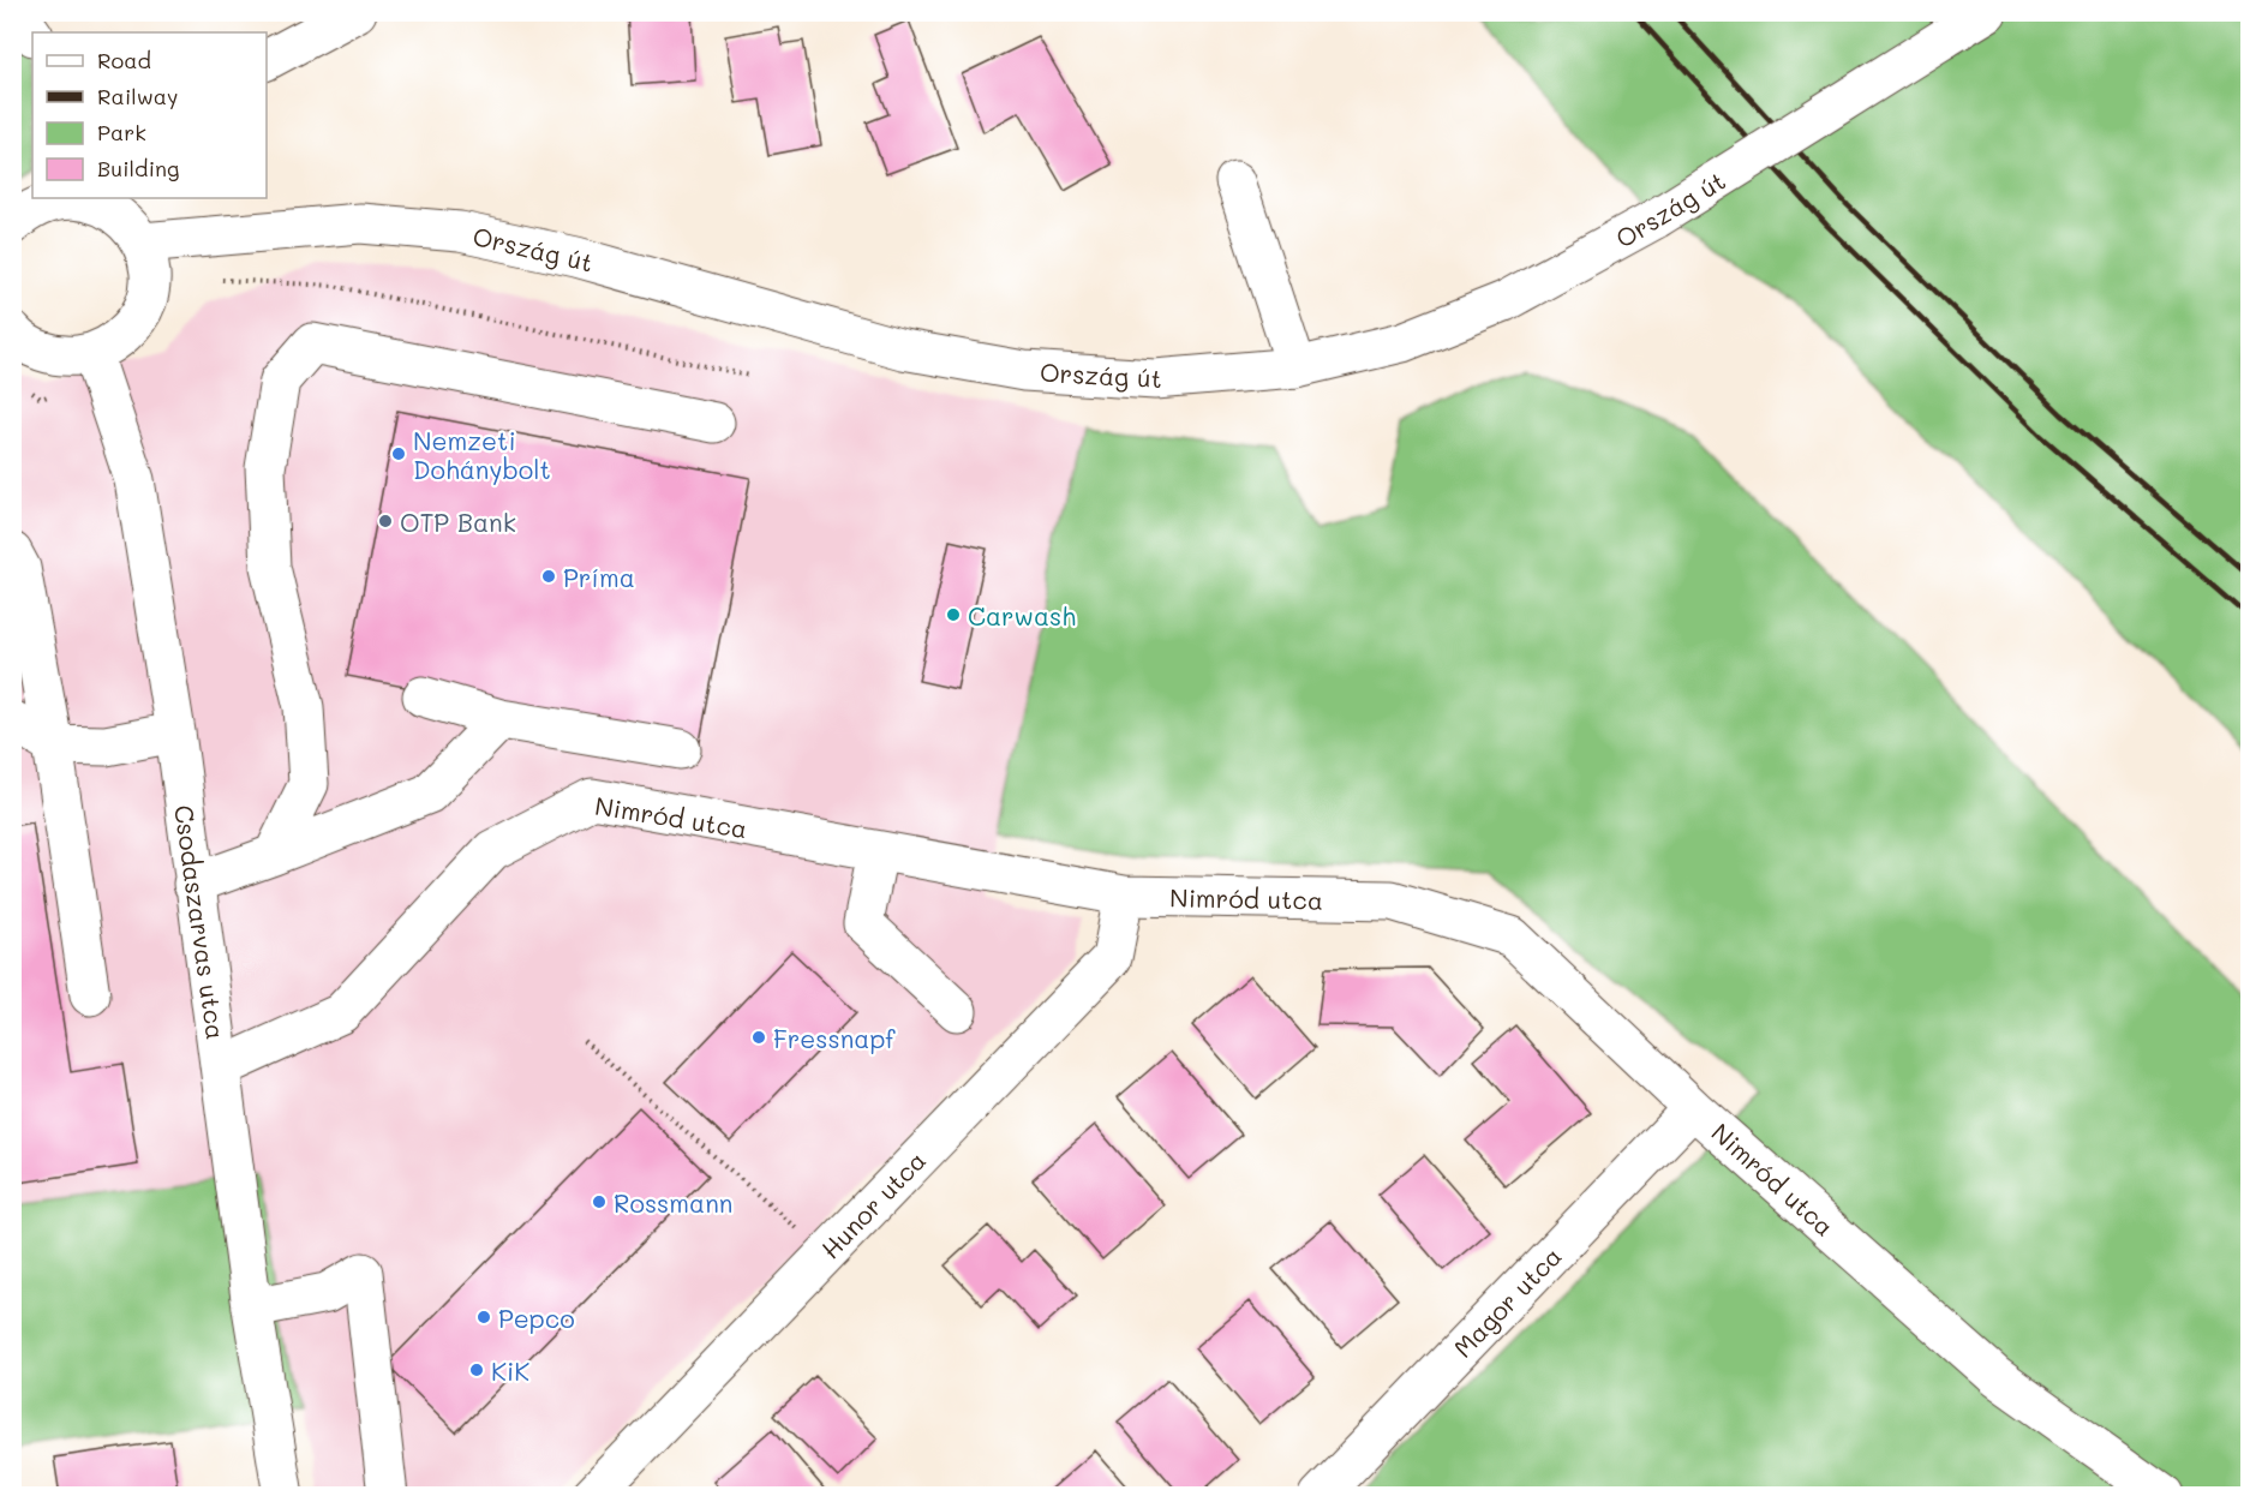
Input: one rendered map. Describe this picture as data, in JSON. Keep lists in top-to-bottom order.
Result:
{
  "streets": {
    "street": [
      "Ország út",
      "Nimród utca",
      "Csodaszarvas utca",
      "Hunor utca",
      "Magor utca"
    ]
  },
  "crossings": [
    ["Nimród utca", "Csodaszarvas utca"],
    ["Nimród utca", "Hunor utca"],
    ["Nimród utca", "Magor utca"]
  ],
  "places": [
    "Nemzeti Dohánybolt",
    "OTP Bank",
    "Príma",
    "Carwash",
    "Fressnapf",
    "Rossmann",
    "Pepco",
    "KiK"
  ],
  "legend": [
    "Road",
    "Railway",
    "Park",
    "Building"
  ]
}
